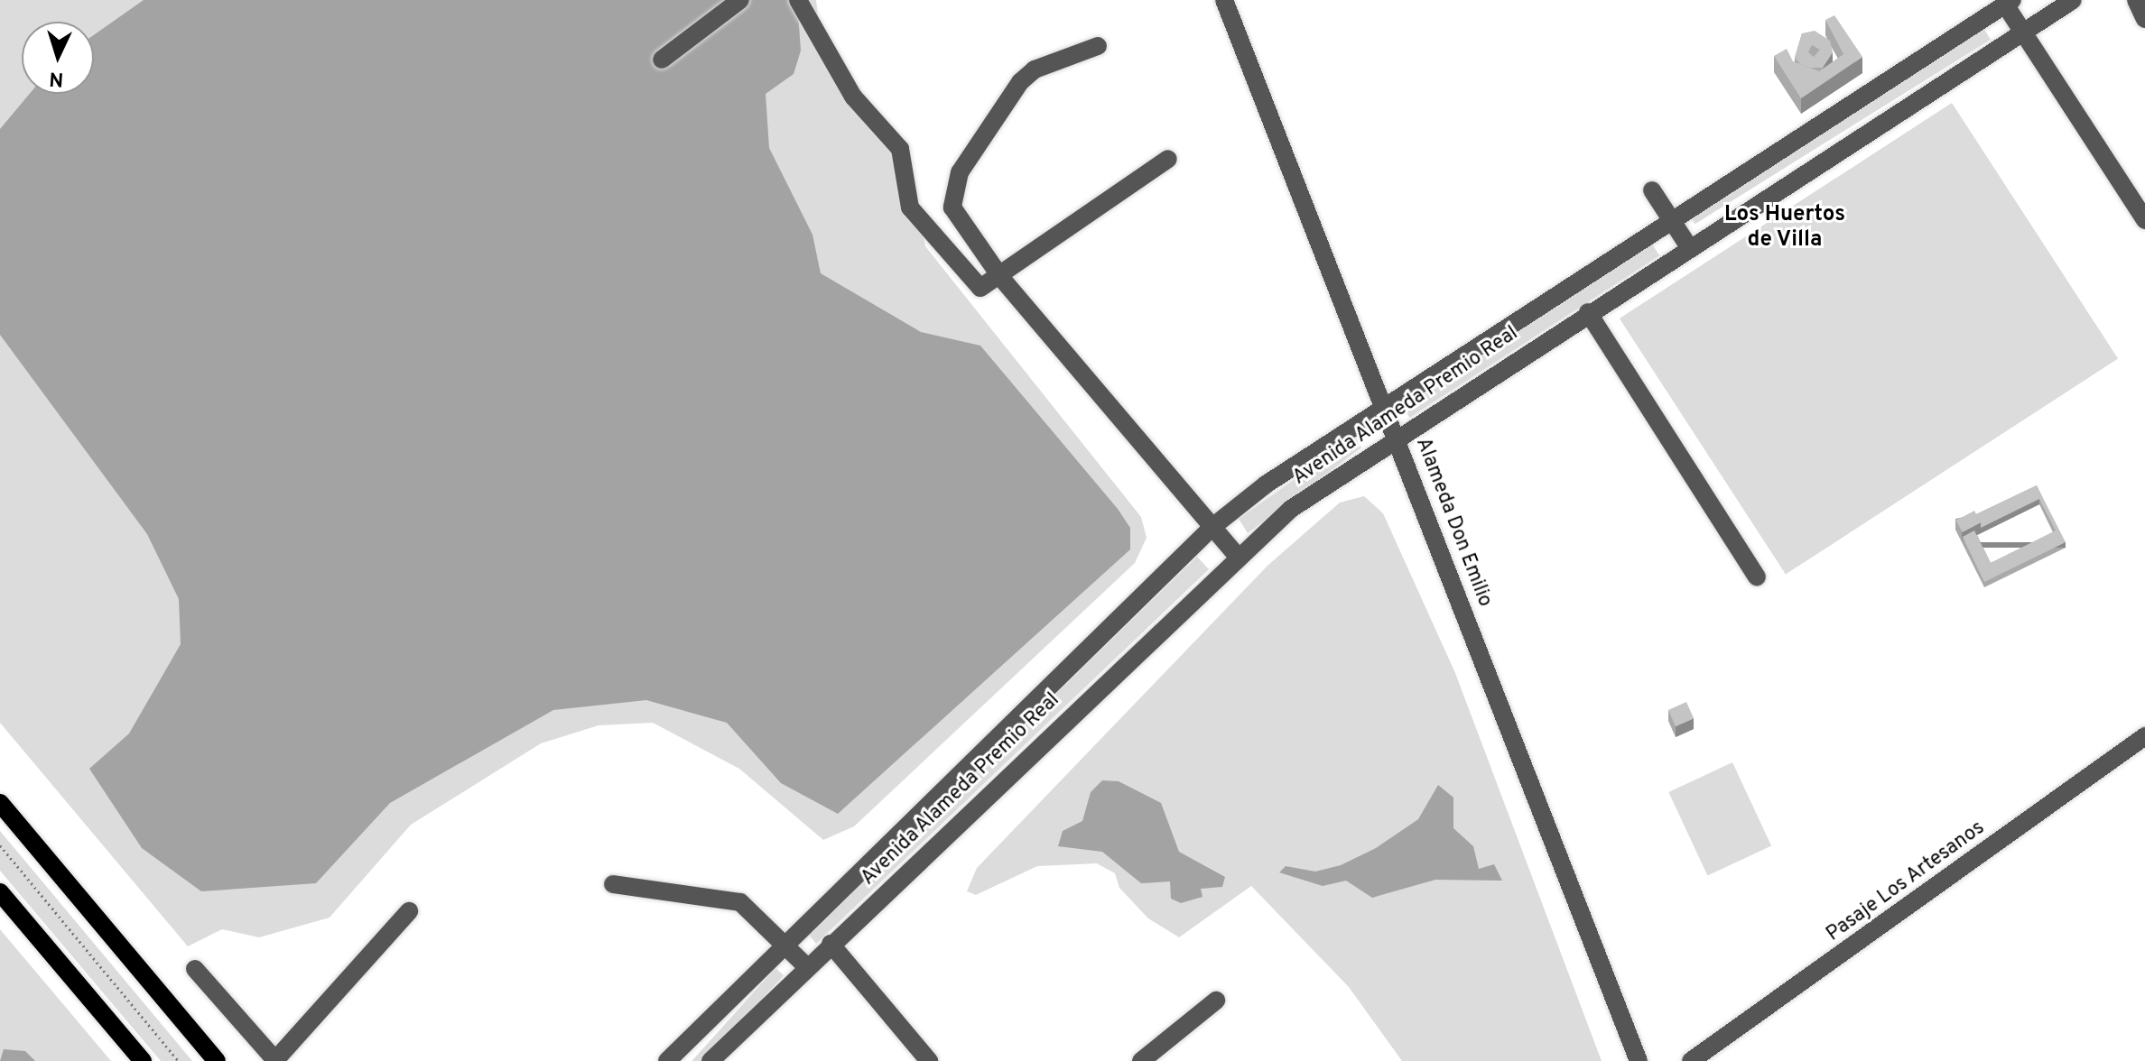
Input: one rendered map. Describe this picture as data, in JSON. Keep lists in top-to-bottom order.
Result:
{
  "streets": {
    "street": ["Avenida Alameda Premio Real", "Alameda Don Emilio", "Pasaje Los Artesanos"]
  },
  "crossings": [
    ["Avenida Alameda Premio Real", "Alameda Don Emilio"]
  ],
  "districts": ["Los Huertos de Villa"],
  "north": "bottom"
}
